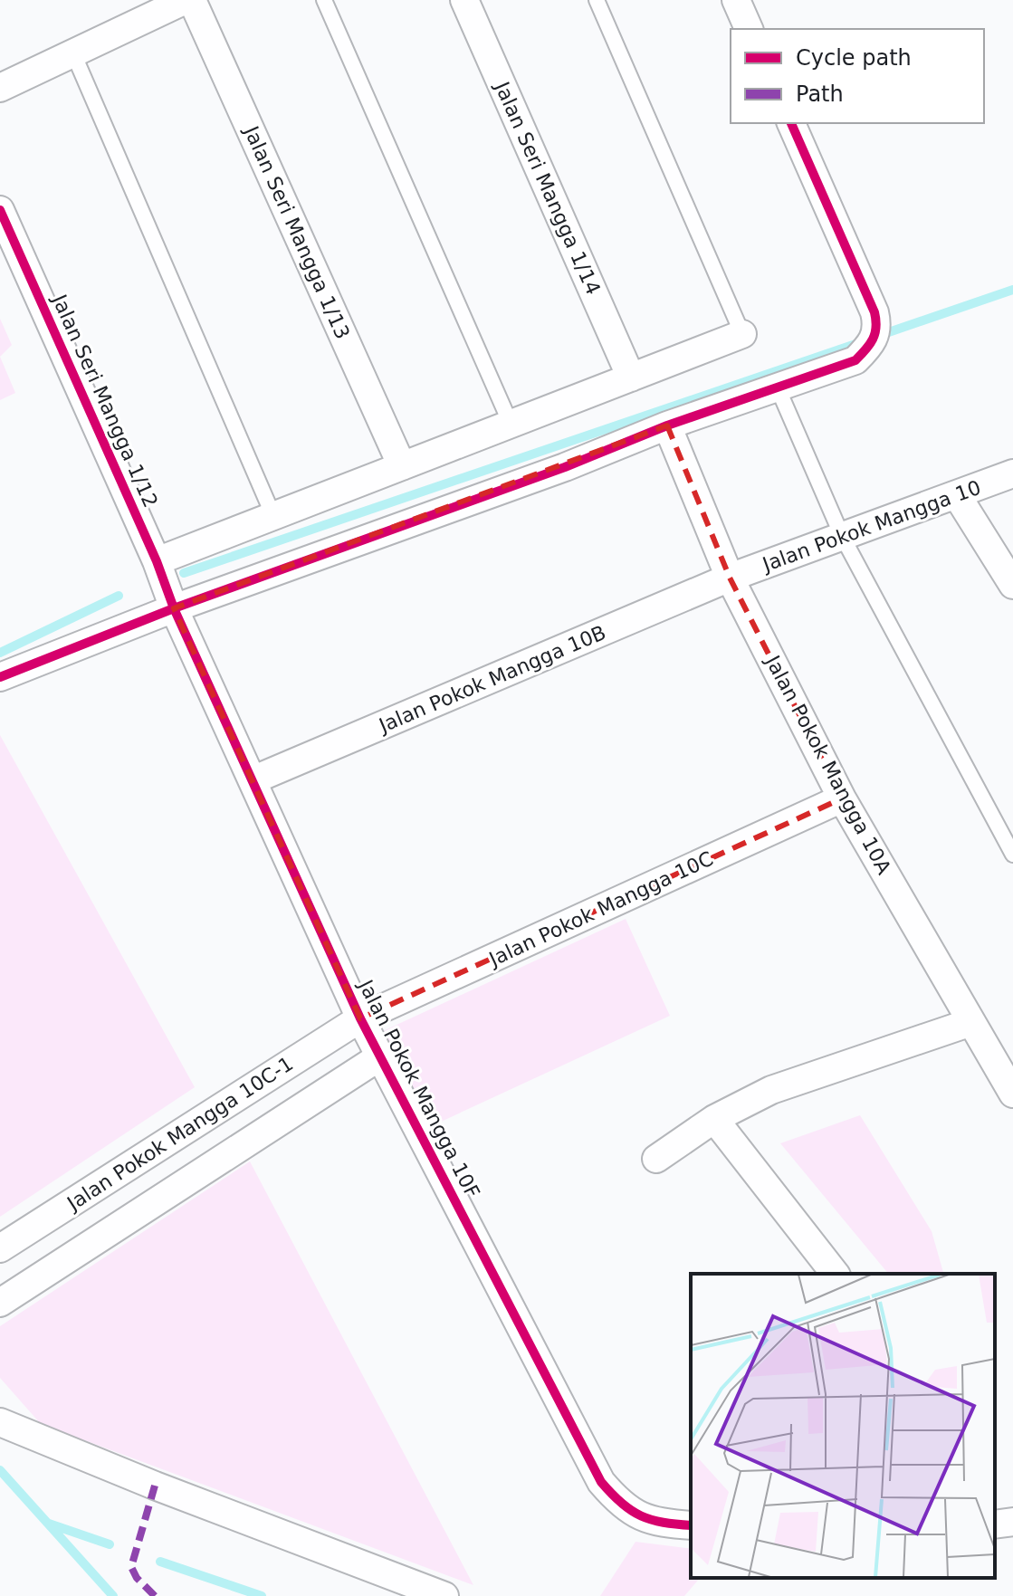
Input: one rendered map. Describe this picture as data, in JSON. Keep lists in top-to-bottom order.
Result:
{
  "streets": {
    "street": [
      "Jalan Seri Mangga 1/14",
      "Jalan Seri Mangga 1/13",
      "Jalan Seri Mangga 1/12",
      "Jalan Pokok Mangga 10",
      "Jalan Pokok Mangga 10B",
      "Jalan Pokok Mangga 10A",
      "Jalan Pokok Mangga 10C",
      "Jalan Pokok Mangga 10F",
      "Jalan Pokok Mangga 10C-1"
    ]
  },
  "crossings": [
    ["Jalan Seri Mangga 1/12", "Jalan Pokok Mangga 10F"],
    ["Jalan Pokok Mangga 10", "Jalan Pokok Mangga 10B"],
    ["Jalan Pokok Mangga 10", "Jalan Pokok Mangga 10A"],
    ["Jalan Pokok Mangga 10B", "Jalan Pokok Mangga 10A"],
    ["Jalan Pokok Mangga 10B", "Jalan Pokok Mangga 10F"],
    ["Jalan Pokok Mangga 10A", "Jalan Pokok Mangga 10C"],
    ["Jalan Pokok Mangga 10C", "Jalan Pokok Mangga 10F"],
    ["Jalan Pokok Mangga 10C", "Jalan Pokok Mangga 10C-1"],
    ["Jalan Pokok Mangga 10F", "Jalan Pokok Mangga 10C-1"]
  ],
  "legend": ["Cycle path", "Path"]
}
